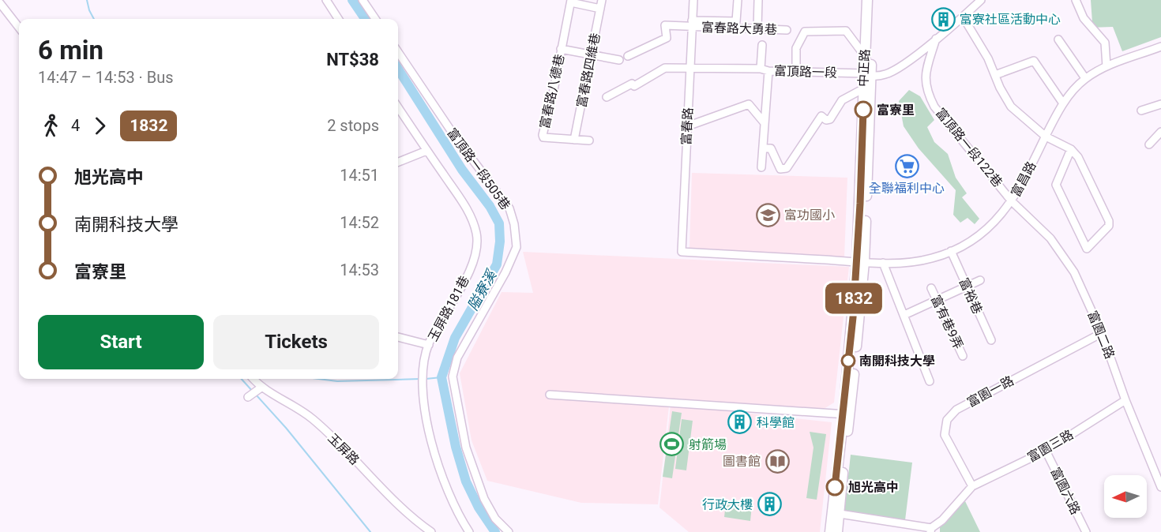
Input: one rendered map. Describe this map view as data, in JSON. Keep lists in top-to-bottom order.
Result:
{
  "streets": {
    "main road": ["中正路"],
    "street": [
      "富春路大勇巷",
      "富春路四維巷",
      "富頂路一段",
      "富春路八德巷",
      "富春路",
      "富頂路一段122巷",
      "富頂路一段505巷",
      "富昌路",
      "富裕巷",
      "玉屏路181巷",
      "富有巷9弄",
      "富園二路",
      "富園一路",
      "富園三路",
      "玉屏路",
      "富園六路"
    ]
  },
  "crossings": [
    ["富春路大勇巷", "富春路"],
    ["中正路", "富頂路一段"],
    ["中正路", "富昌路"],
    ["富春路四維巷", "富春路八德巷"],
    ["富頂路一段", "富春路"],
    ["富頂路一段", "富頂路一段122巷"],
    ["富春路", "富昌路"],
    ["富頂路一段122巷", "富昌路"],
    ["富頂路一段122巷", "富園二路"],
    ["富昌路", "富裕巷"],
    ["富昌路", "富園二路"],
    ["富園二路", "富園一路"],
    ["富園二路", "富園三路"],
    ["富園一路", "富園三路"],
    ["富園三路", "富園六路"]
  ],
  "water": ["隘寮溪"],
  "places": {
    "building": ["富寮社區活動中心", "科學館", "行政大樓"],
    "other": ["富寮里", "南開科技大學", "旭光高中"],
    "supermarket": ["全聯福利中心"],
    "school or university": ["富功國小"],
    "sports": ["射箭場"],
    "library": ["圖書館"]
  },
  "lines": ["bus line 1832"],
  "north": "left",
  "page": {
    "on_map": "1832",
    "heading": ["6 min", "14:47 – 14:53 · Bus", "NT$38"],
    "legs": ["4", "1832", "2 stops"],
    "list": [
      {
        "name": "旭光高中",
        "value": "14:51"
      },
      {
        "name": "南開科技大學",
        "value": "14:52"
      },
      {
        "name": "富寮里",
        "value": "14:53"
      }
    ],
    "buttons": ["Start", "Tickets"]
  }
}
